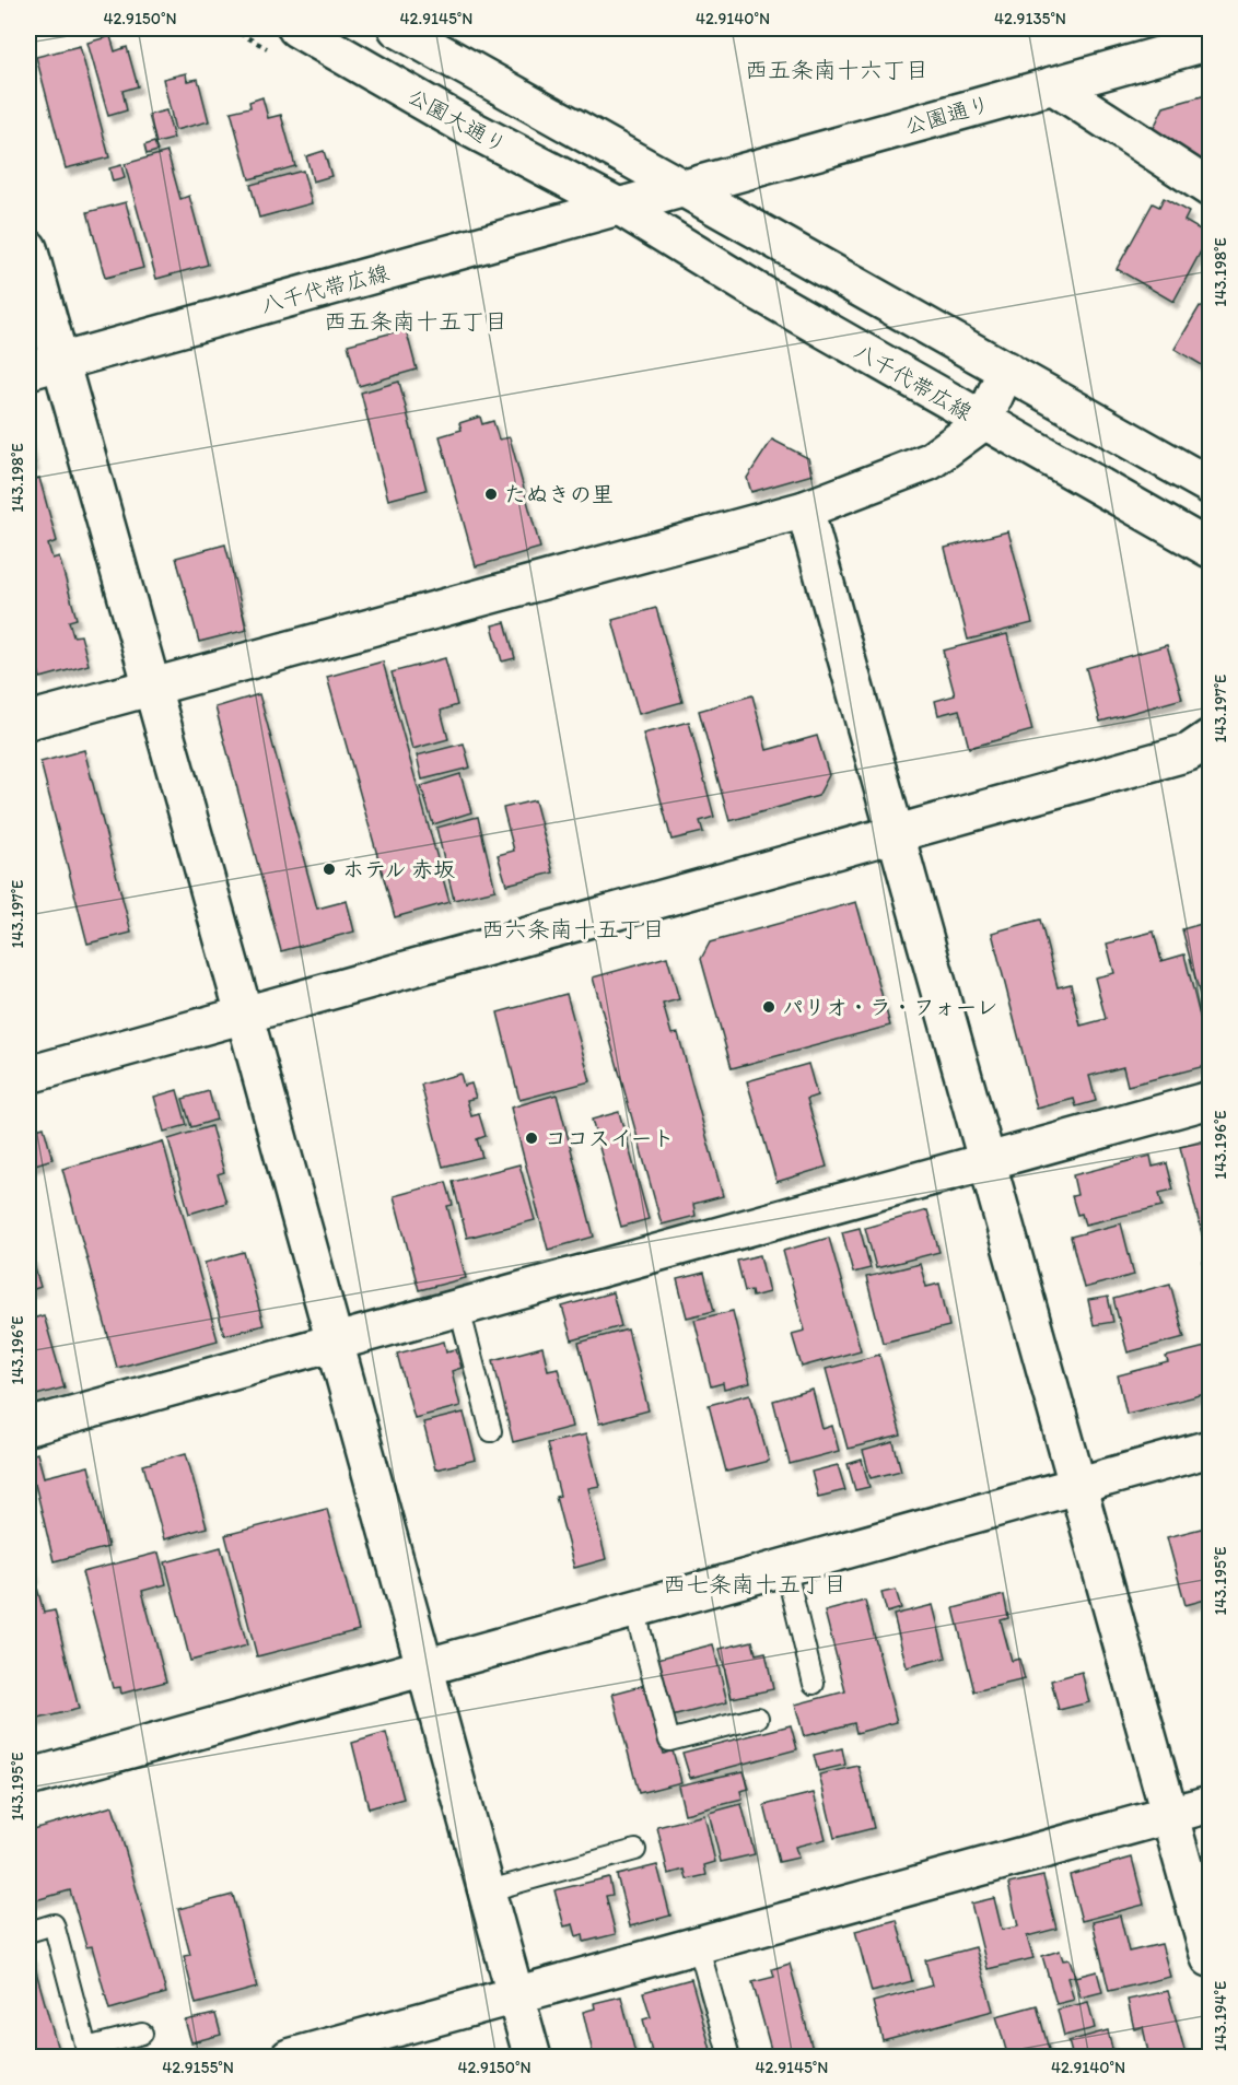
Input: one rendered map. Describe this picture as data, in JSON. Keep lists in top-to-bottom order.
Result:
{
  "streets": {
    "street": ["公園通り", "公園大通り", "八千代帯広線"]
  },
  "crossings": [
    ["公園通り", "八千代帯広線"],
    ["公園大通り", "八千代帯広線"]
  ],
  "districts": [
    "西五条南十六丁目",
    "西五条南十五丁目",
    "西六条南十五丁目",
    "西七条南十五丁目"
  ],
  "places": [
    "たぬきの里",
    "ホテル 赤坂",
    "パリオ・ラ・フォーレ",
    "ココスイート"
  ],
  "coordinates": [
    "42.9150°N",
    "42.9145°N",
    "42.9140°N",
    "42.9135°N",
    "143.198°E",
    "143.197°E",
    "143.196°E",
    "143.195°E",
    "143.194°E",
    "42.9155°N"
  ]
}
